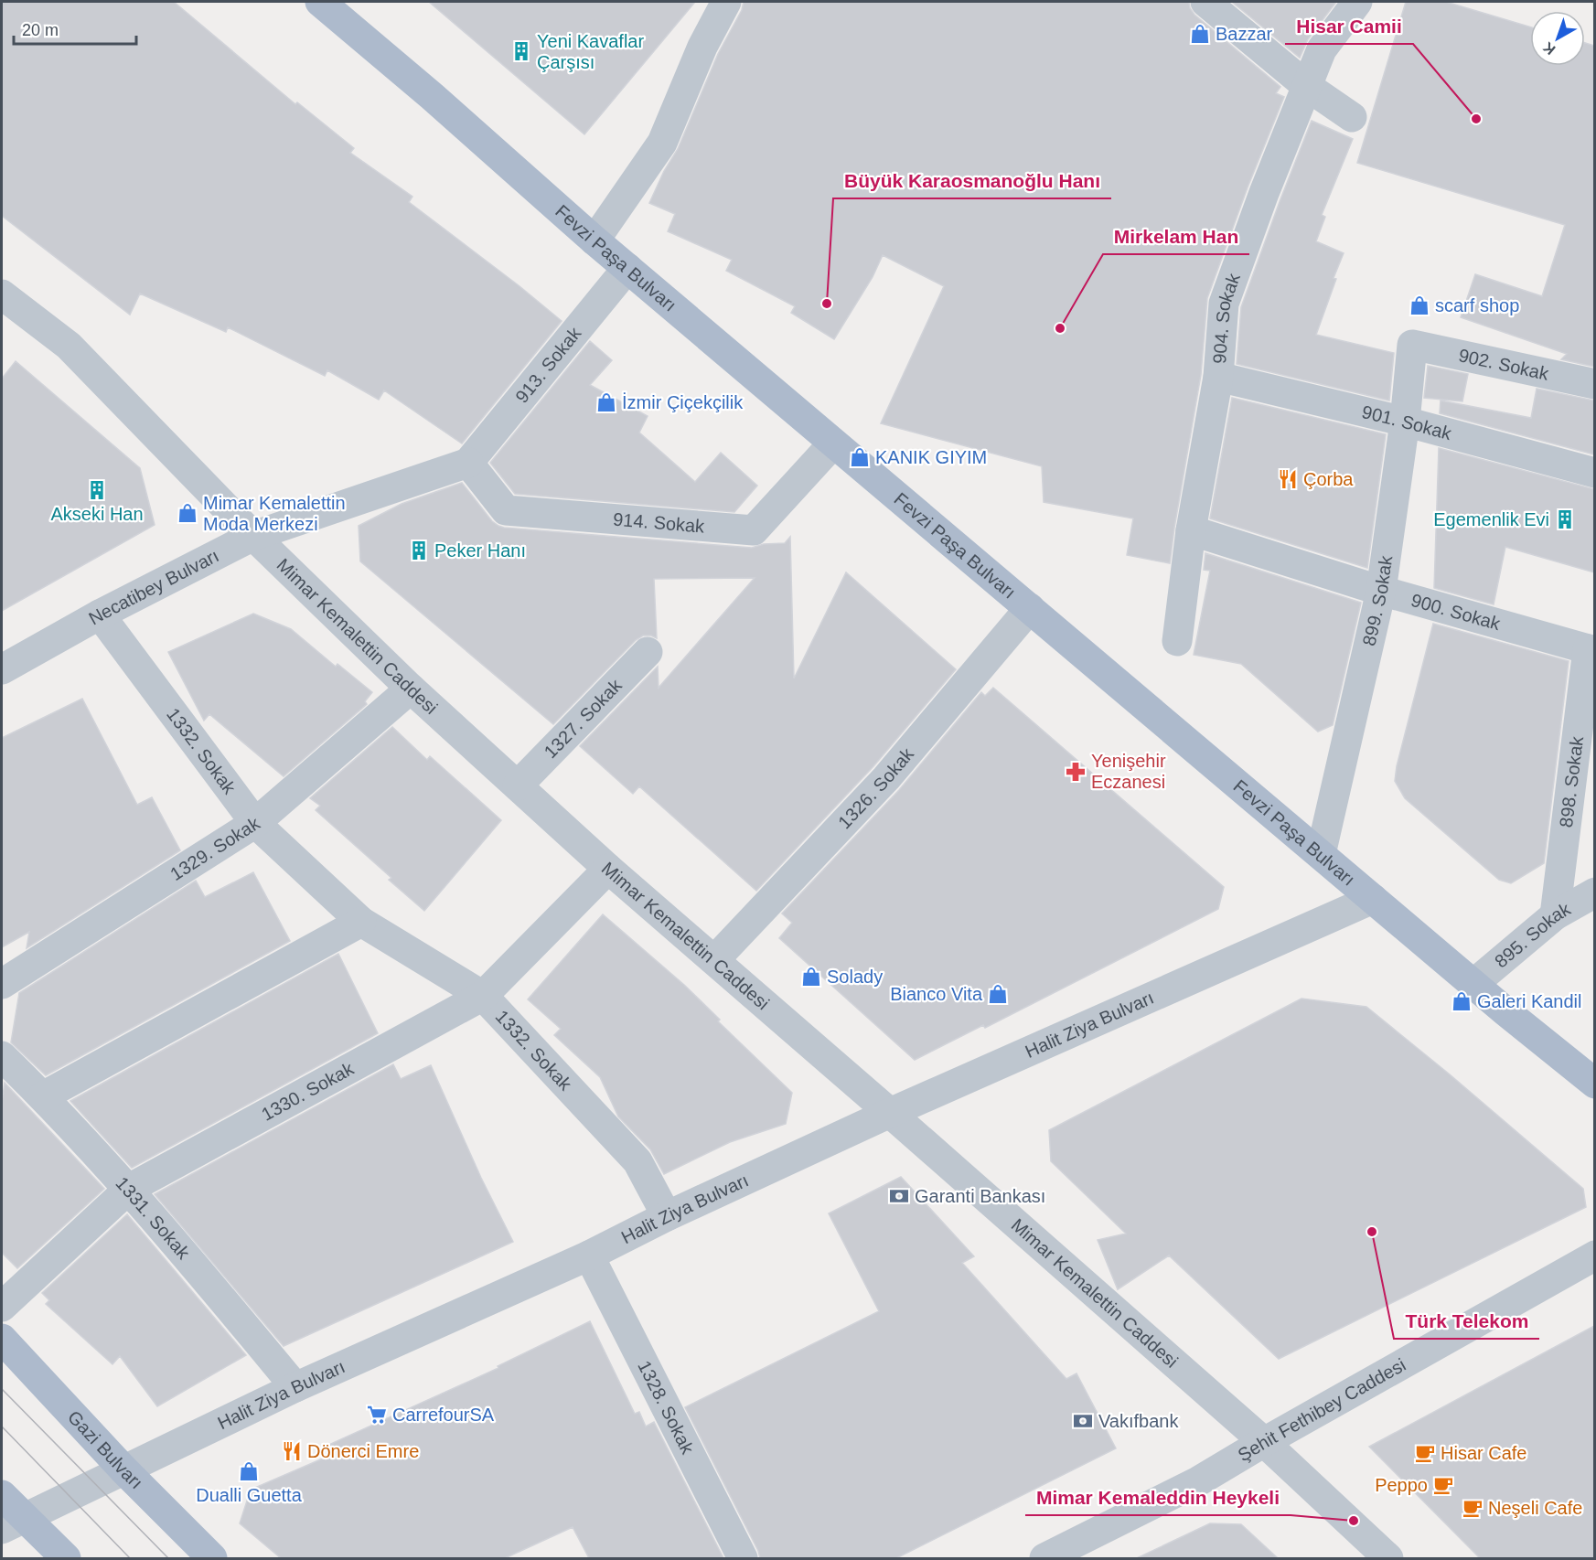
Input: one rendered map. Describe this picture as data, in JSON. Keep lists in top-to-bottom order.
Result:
{
  "streets": {
    "main road": ["Fevzi Paşa Bulvarı", "Gazi Bulvarı"],
    "street": [
      "904. Sokak",
      "902. Sokak",
      "913. Sokak",
      "901. Sokak",
      "914. Sokak",
      "Necatibey Bulvarı",
      "899. Sokak",
      "900. Sokak",
      "Mimar Kemalettin Caddesi",
      "1327. Sokak",
      "1332. Sokak",
      "898. Sokak",
      "1326. Sokak",
      "1329. Sokak",
      "895. Sokak",
      "Halit Ziya Bulvarı",
      "1330. Sokak",
      "1331. Sokak",
      "1328. Sokak",
      "Şehit Fethibey Caddesi"
    ]
  },
  "crossings": [
    ["Fevzi Paşa Bulvarı", "913. Sokak"],
    ["Fevzi Paşa Bulvarı", "914. Sokak"],
    ["Fevzi Paşa Bulvarı", "899. Sokak"],
    ["Fevzi Paşa Bulvarı", "1326. Sokak"],
    ["Fevzi Paşa Bulvarı", "895. Sokak"],
    ["Fevzi Paşa Bulvarı", "Halit Ziya Bulvarı"],
    ["904. Sokak", "901. Sokak"],
    ["904. Sokak", "900. Sokak"],
    ["902. Sokak", "899. Sokak"],
    ["913. Sokak", "914. Sokak"],
    ["913. Sokak", "Necatibey Bulvarı"],
    ["901. Sokak", "899. Sokak"],
    ["914. Sokak", "Necatibey Bulvarı"],
    ["Necatibey Bulvarı", "Mimar Kemalettin Caddesi"],
    ["Necatibey Bulvarı", "1332. Sokak"],
    ["899. Sokak", "900. Sokak"],
    ["900. Sokak", "898. Sokak"],
    ["Mimar Kemalettin Caddesi", "1327. Sokak"],
    ["Mimar Kemalettin Caddesi", "1326. Sokak"],
    ["Mimar Kemalettin Caddesi", "1329. Sokak"],
    ["Mimar Kemalettin Caddesi", "Halit Ziya Bulvarı"],
    ["Mimar Kemalettin Caddesi", "1330. Sokak"],
    ["Mimar Kemalettin Caddesi", "Şehit Fethibey Caddesi"],
    ["1332. Sokak", "1329. Sokak"],
    ["1332. Sokak", "Halit Ziya Bulvarı"],
    ["1332. Sokak", "1330. Sokak"],
    ["898. Sokak", "895. Sokak"],
    ["Halit Ziya Bulvarı", "1331. Sokak"],
    ["Halit Ziya Bulvarı", "1328. Sokak"],
    ["Halit Ziya Bulvarı", "Gazi Bulvarı"],
    ["1330. Sokak", "1331. Sokak"]
  ],
  "places": {
    "shop": [
      "Bazzar",
      "scarf shop",
      "İzmir Çiçekçilik",
      "KANIK GIYIM",
      "Mimar Kemalettin Moda Merkezi",
      "Solady",
      "Bianco Vita",
      "Galeri Kandil",
      "Dualli Guetta"
    ],
    "building": [
      "Yeni Kavaflar Çarşısı",
      "Akseki Han",
      "Egemenlik Evi",
      "Peker Hanı"
    ],
    "other": [
      "Hisar Camii",
      "Büyük Karaosmanoğlu Hanı",
      "Mirkelam Han",
      "Türk Telekom",
      "Mimar Kemaleddin Heykeli"
    ],
    "restaurant": ["Çorba", "Dönerci Emre"],
    "pharmacy": ["Yenişehir Eczanesi"],
    "bank": ["Garanti Bankası", "Vakıfbank"],
    "supermarket": ["CarrefourSA"],
    "cafe": ["Hisar Cafe", "Peppo", "Neşeli Cafe"]
  },
  "scale_bar": "20 m",
  "north": "bottom left"
}
